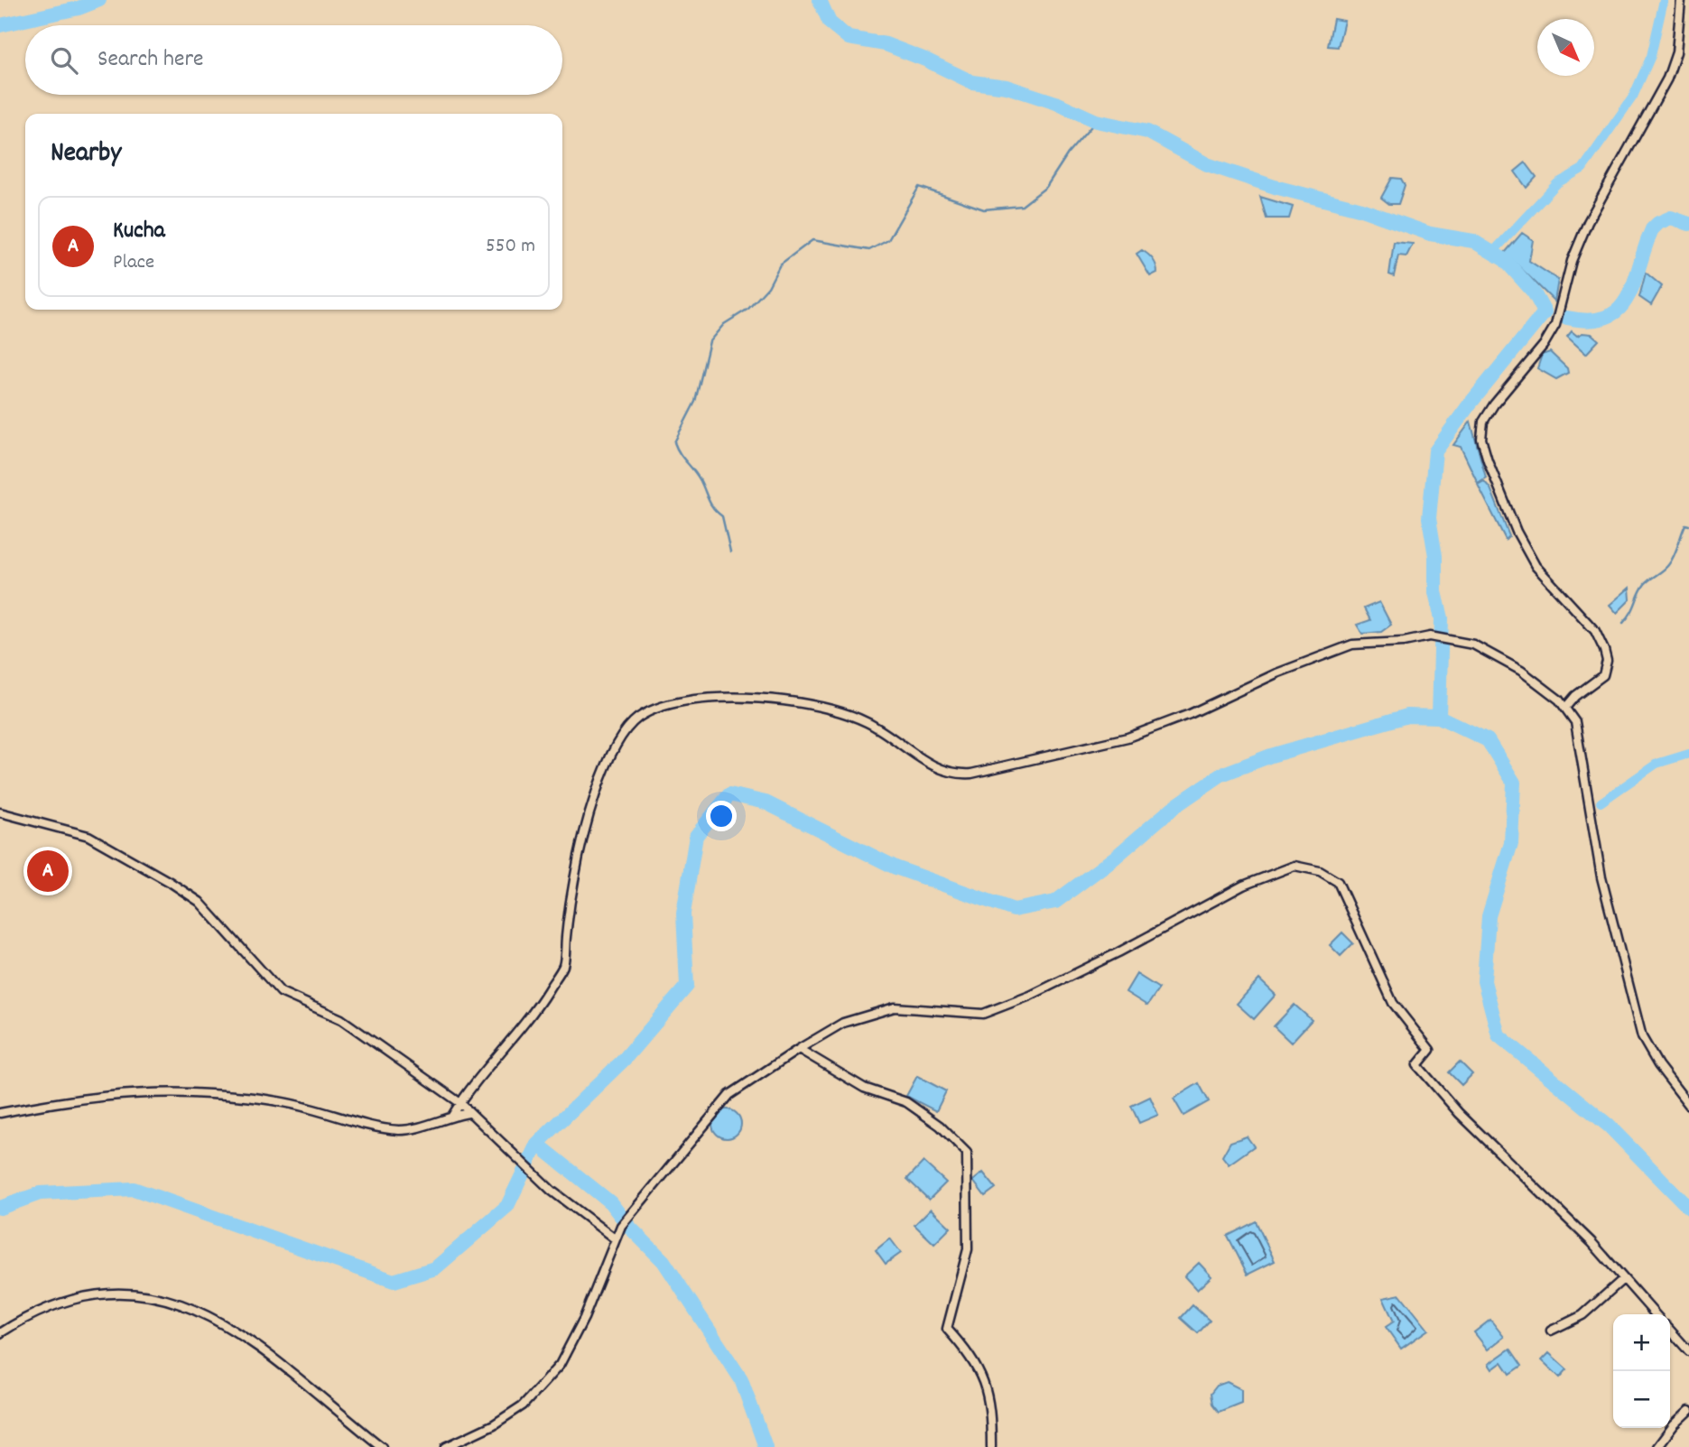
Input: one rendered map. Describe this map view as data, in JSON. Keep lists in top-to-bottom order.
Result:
{
  "north": "bottom right",
  "page": {
    "search": "Search here",
    "heading": "Nearby",
    "list": [
      {
        "mark": "A",
        "name": "Kucha",
        "note": "Place",
        "value": "550 m"
      }
    ],
    "pins": "A",
    "map_buttons": ["+", "−"]
  }
}
